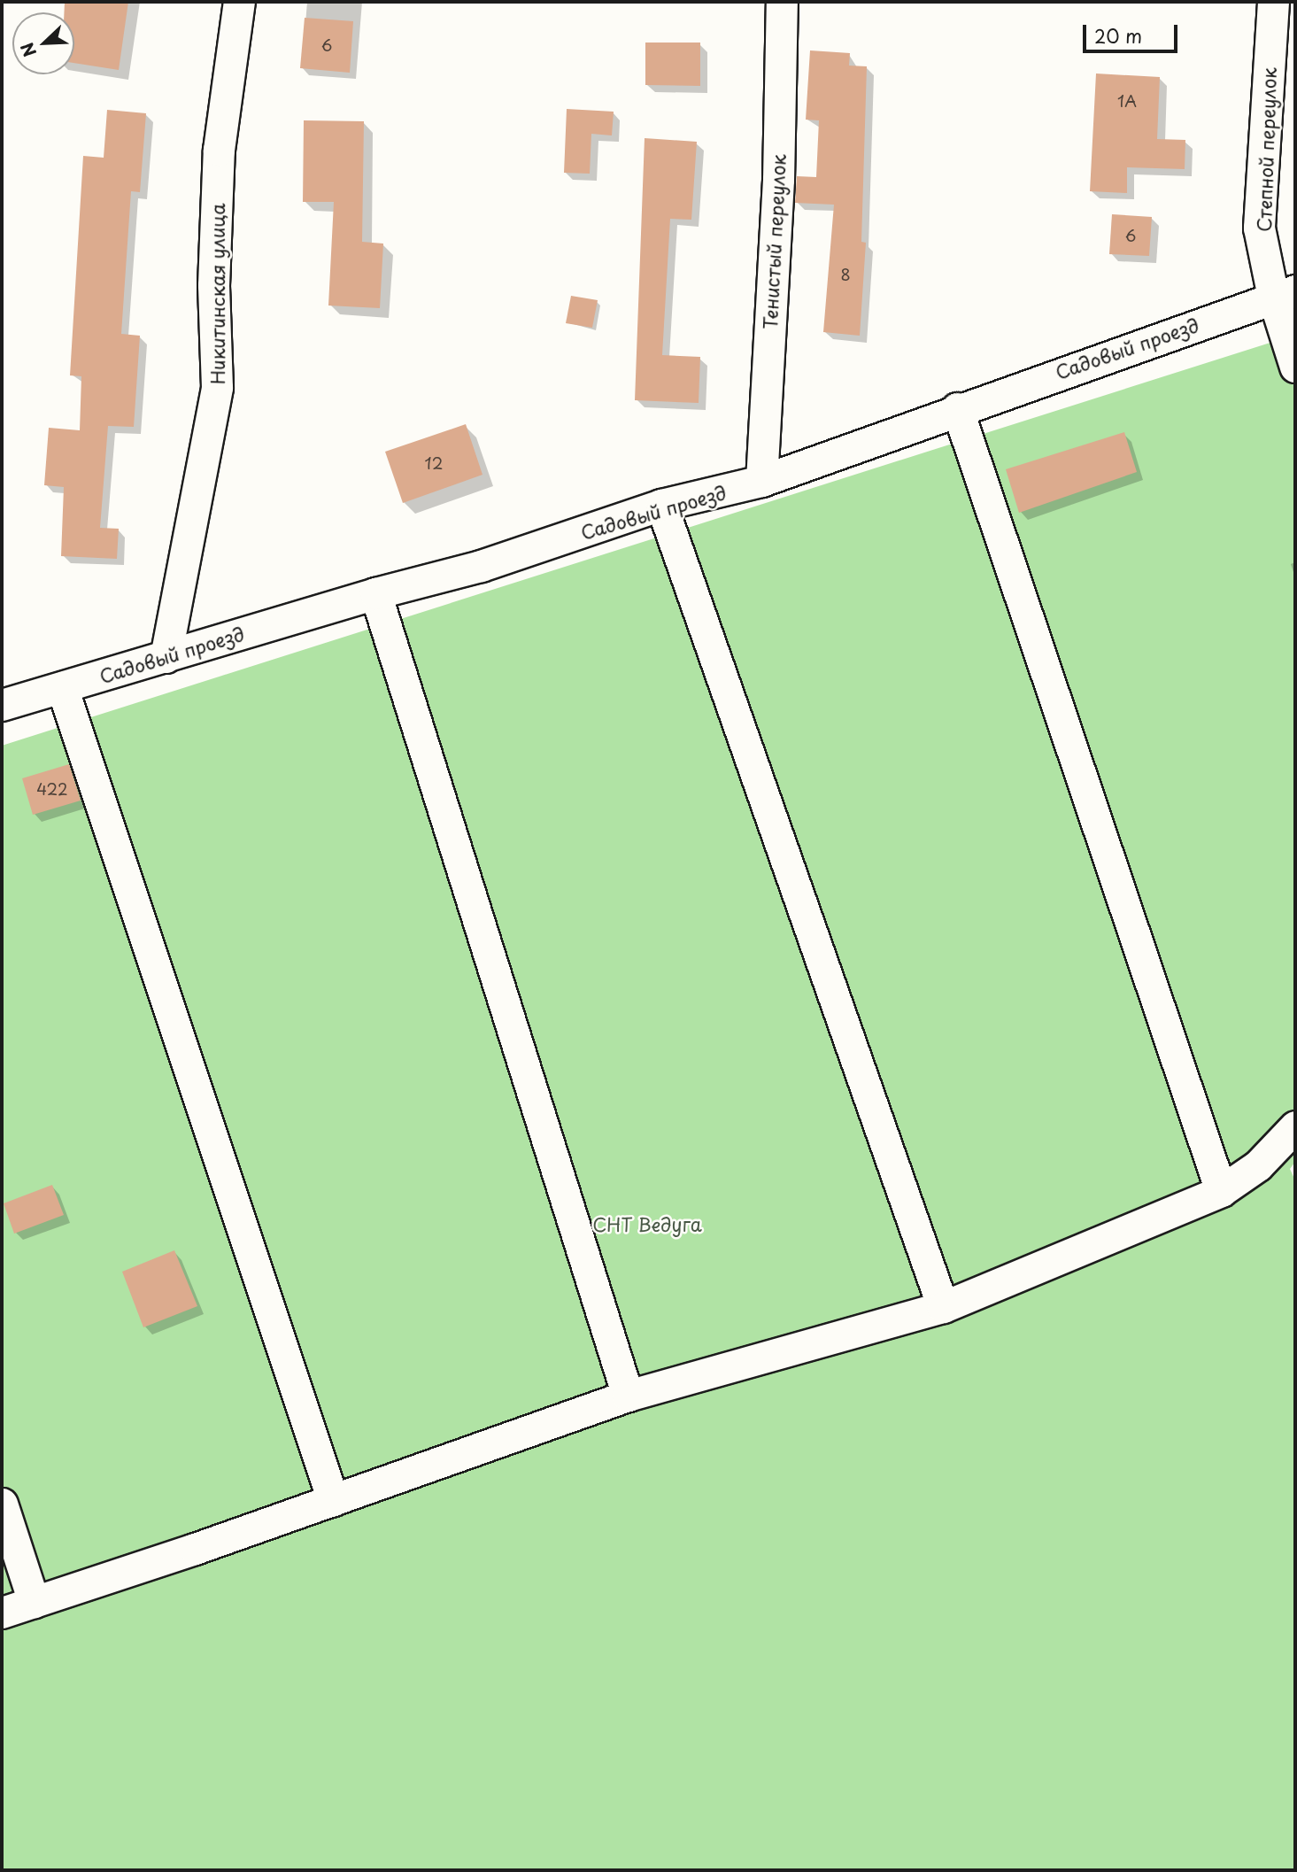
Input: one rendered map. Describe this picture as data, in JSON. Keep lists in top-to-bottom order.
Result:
{
  "streets": {
    "street": [
      "Степной переулок",
      "Тенистый переулок",
      "Никитинская улица",
      "Садовый проезд"
    ]
  },
  "crossings": [
    ["Степной переулок", "Садовый проезд"],
    ["Тенистый переулок", "Садовый проезд"],
    ["Никитинская улица", "Садовый проезд"]
  ],
  "parks": ["СНТ Ведуга"],
  "house_numbers": [
    "6",
    "1А",
    "6",
    "8",
    "12",
    "422"
  ],
  "scale_bar": "20 m",
  "north": "bottom left"
}
